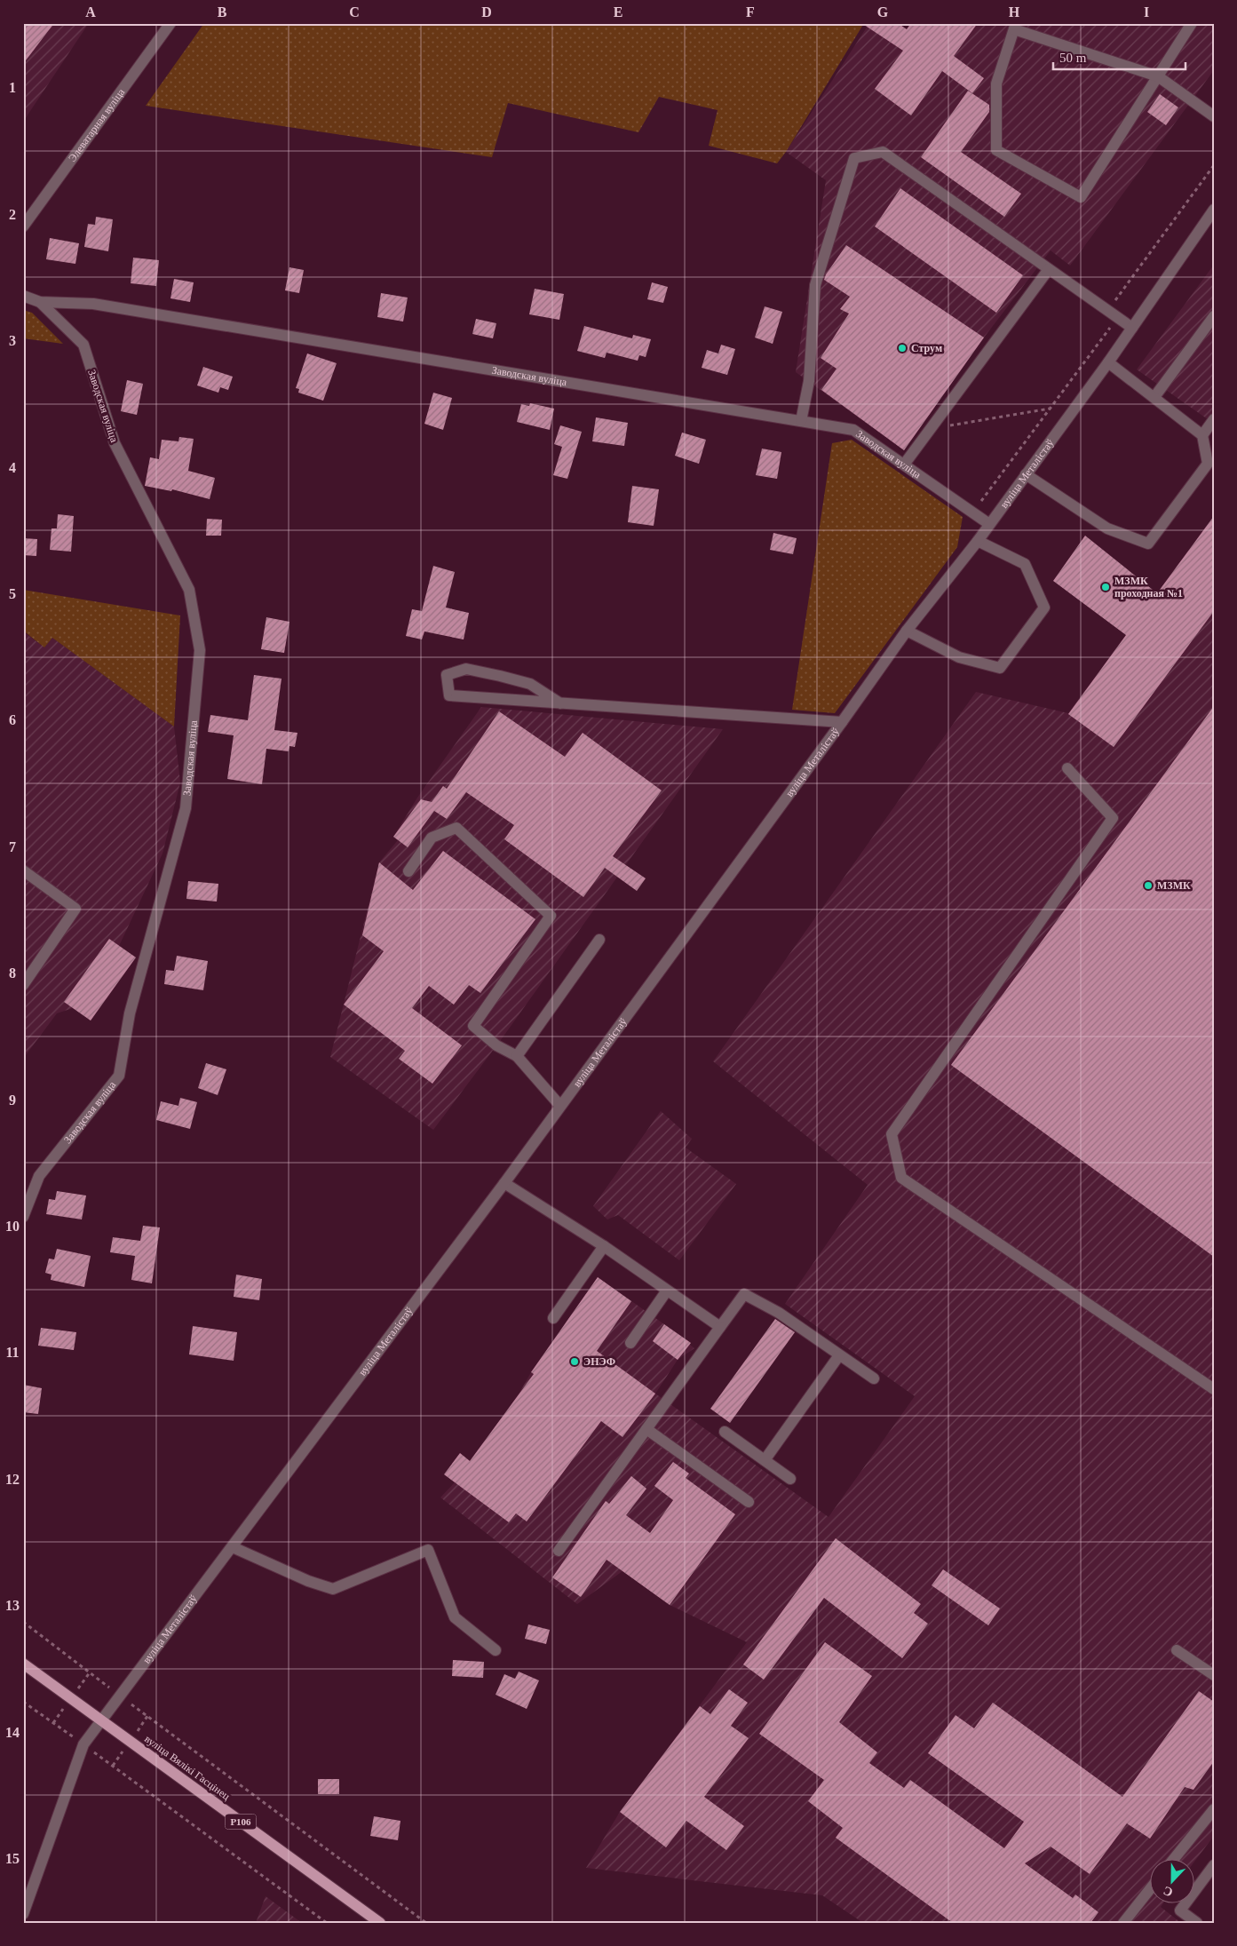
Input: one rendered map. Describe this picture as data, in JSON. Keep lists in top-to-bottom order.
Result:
{
  "streets": {
    "main road": ["вуліца Вялікі Гасцінец", "Р106"],
    "street": ["Элеватарная вуліца", "Заводская вуліца", "вуліца Металістаў"]
  },
  "crossings": [
    ["Заводская вуліца", "вуліца Металістаў"],
    ["вуліца Металістаў", "вуліца Вялікі Гасцінец"]
  ],
  "places": [
    "Струм",
    "МЗМК проходная №1",
    "МЗМК",
    "ЭНЭФ"
  ],
  "scale_bar": "50 m",
  "north": "bottom",
  "grid": {
    "columns": [
      "A",
      "B",
      "C",
      "D",
      "E",
      "F",
      "G",
      "H",
      "I"
    ],
    "rows": [
      "1",
      "2",
      "3",
      "4",
      "5",
      "6",
      "7",
      "8",
      "9",
      "10",
      "11",
      "12",
      "13",
      "14",
      "15"
    ]
  }
}
